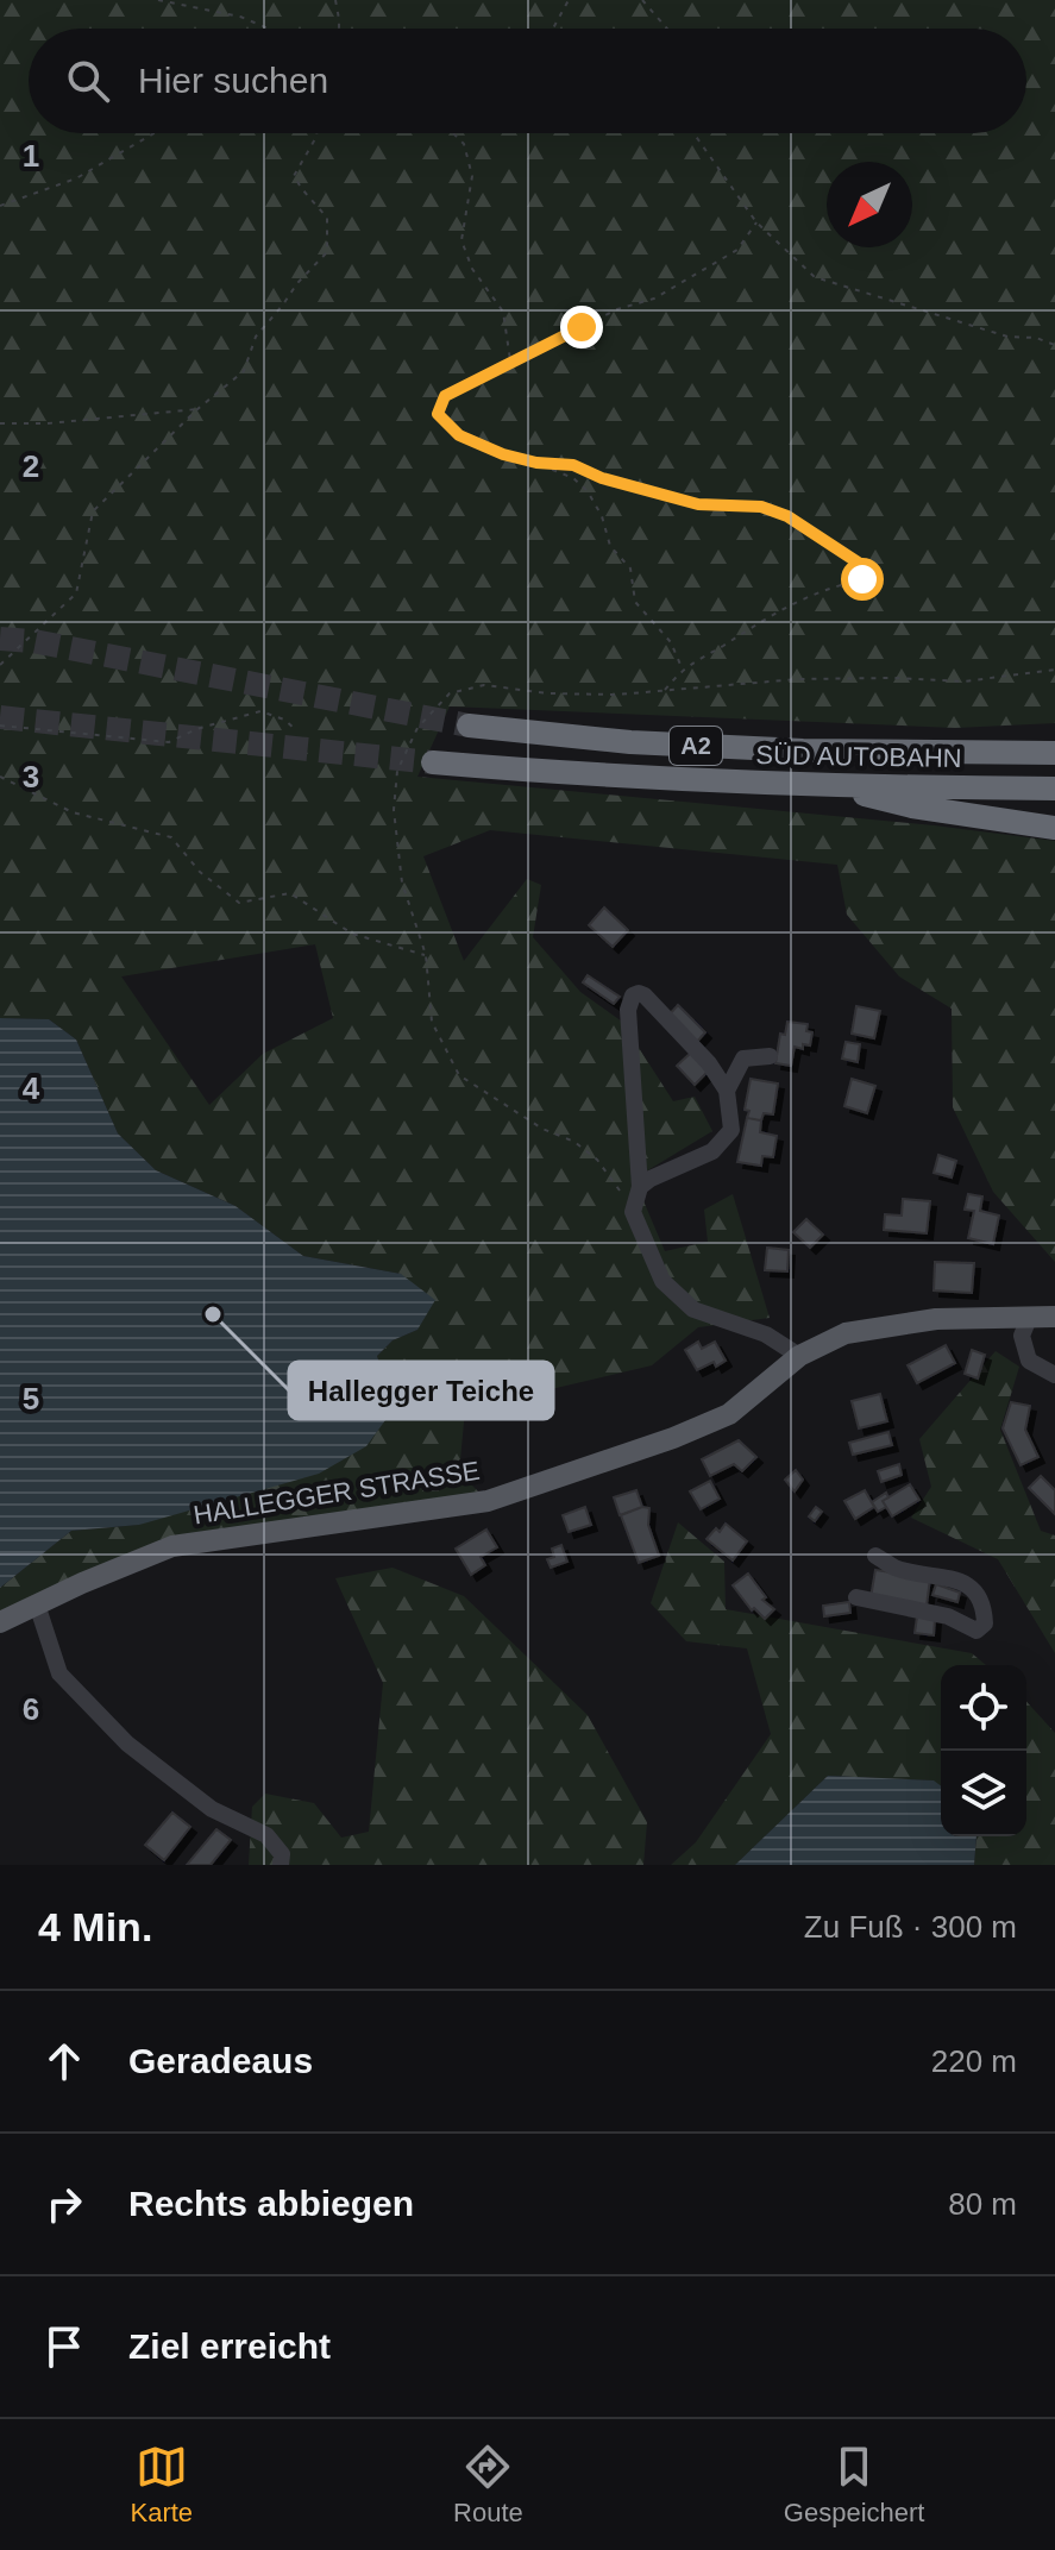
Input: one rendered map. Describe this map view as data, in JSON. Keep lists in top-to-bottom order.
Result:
{
  "streets": {
    "highway": ["A2", "SÜD AUTOBAHN"],
    "main road": ["HALLEGGER STRASSE"]
  },
  "places": ["Hallegger Teiche"],
  "north": "bottom left",
  "page": {
    "search": "Hier suchen",
    "heading": ["4 Min.", "Zu Fuß · 300 m"],
    "list": [
      ["Geradeaus", "220 m"],
      ["Rechts abbiegen", "80 m"],
      "Ziel erreicht"
    ],
    "nav": ["Karte", "Route", "Gespeichert"]
  },
  "grid": {
    "rows": [
      "1",
      "2",
      "3",
      "4",
      "5",
      "6"
    ]
  }
}
